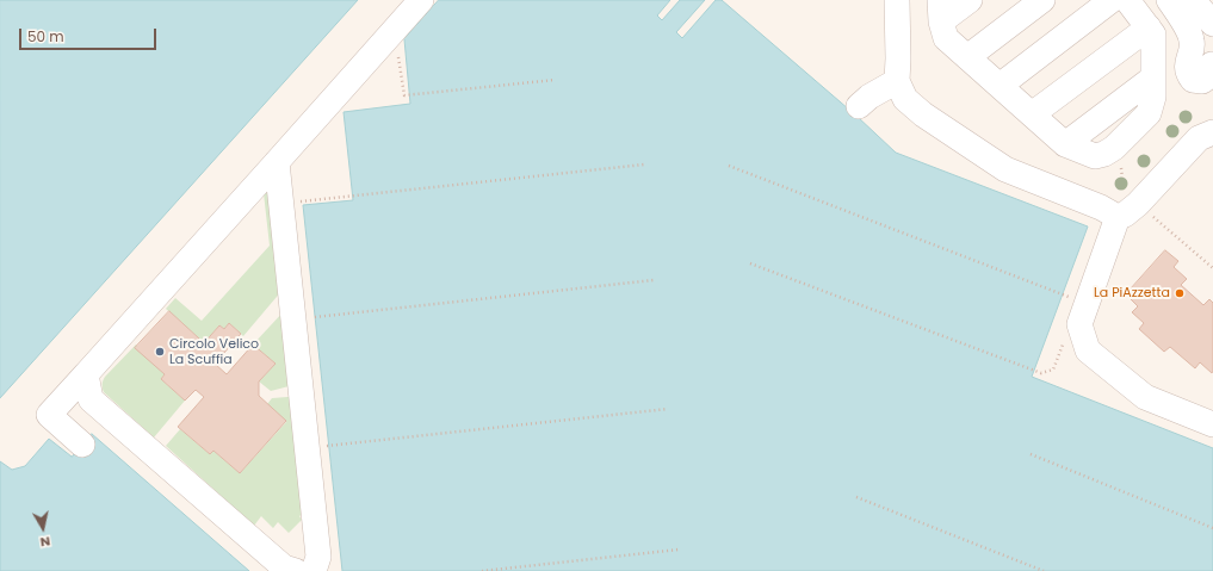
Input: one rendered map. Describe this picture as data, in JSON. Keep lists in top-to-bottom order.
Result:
{
  "places": ["La PiAzzetta", "Circolo Velico La Scuffia"],
  "scale_bar": "50 m",
  "north": "bottom"
}
